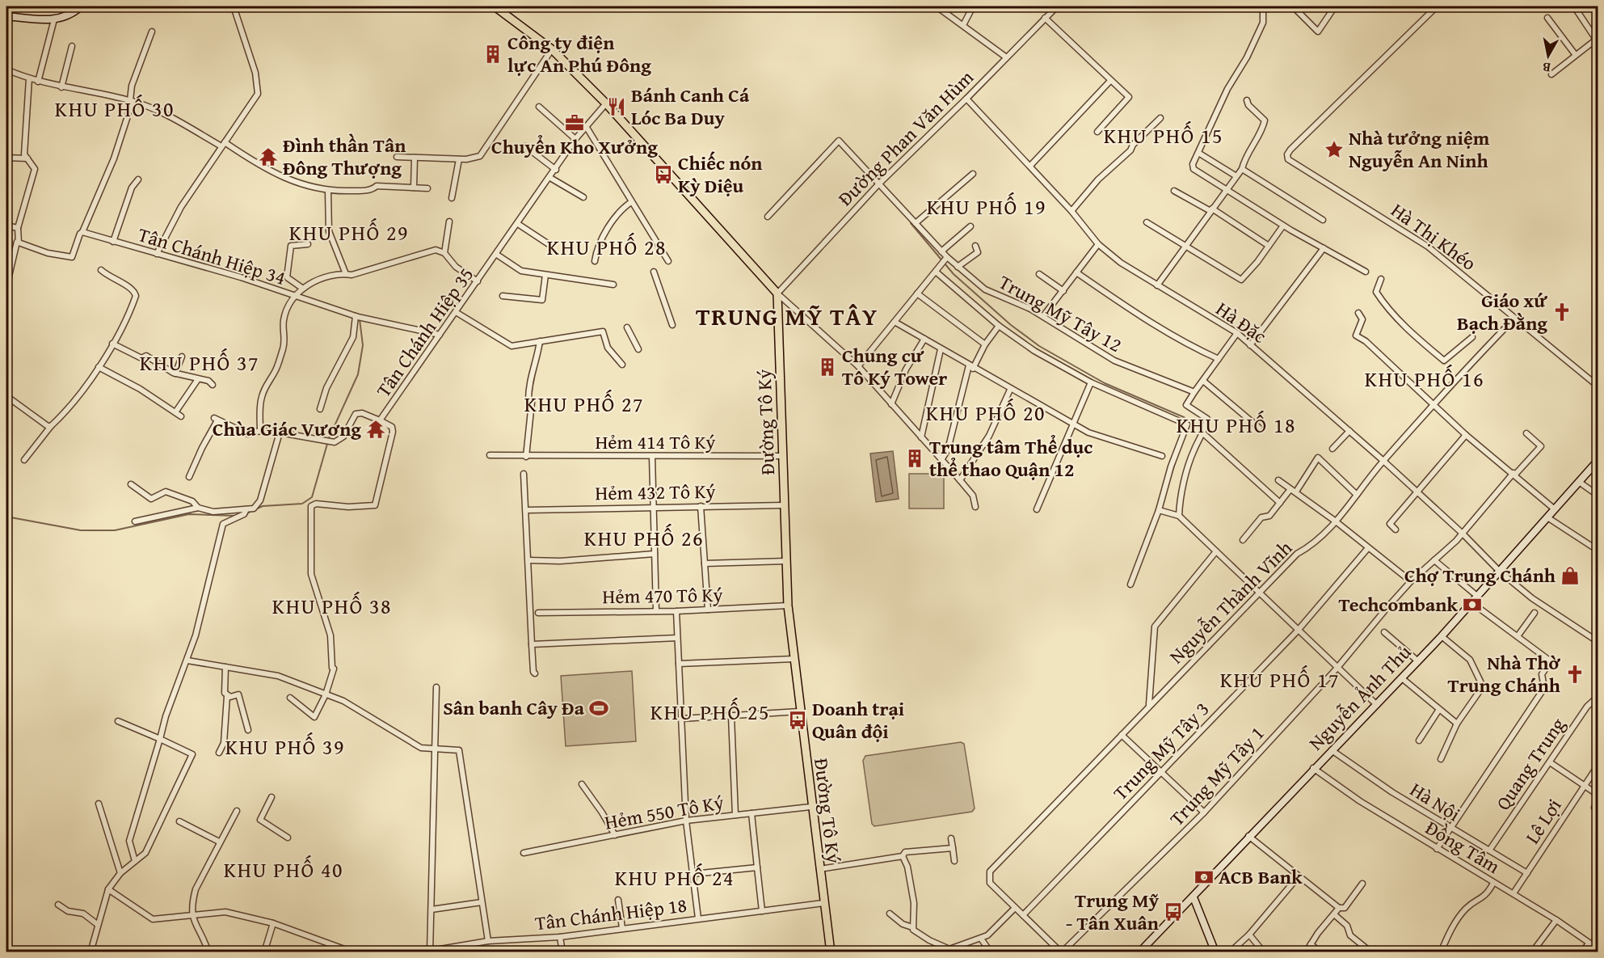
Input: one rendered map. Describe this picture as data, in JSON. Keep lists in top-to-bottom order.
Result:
{
  "streets": {
    "main road": ["Đường Tô Ký", "Nguyễn Ảnh Thủ"],
    "street": [
      "Đường Phan Văn Hùm",
      "Hà Thị Khéo",
      "Tân Chánh Hiệp 34",
      "Trung Mỹ Tây 12",
      "Hà Đặc",
      "Tân Chánh Hiệp 35",
      "Hẻm 414 Tô Ký",
      "Hẻm 432 Tô Ký",
      "Hẻm 470 Tô Ký",
      "Nguyễn Thành Vĩnh",
      "Trung Mỹ Tây 3",
      "Quang Trung",
      "Trung Mỹ Tây 1",
      "Hà Nội",
      "Hẻm 550 Tô Ký",
      "Lê Lợi",
      "Đồng Tâm",
      "Tân Chánh Hiệp 18"
    ]
  },
  "crossings": [
    ["Đường Phan Văn Hùm", "Trung Mỹ Tây 12"],
    ["Đường Phan Văn Hùm", "Hà Đặc"],
    ["Đường Phan Văn Hùm", "Đường Tô Ký"],
    ["Hà Thị Khéo", "Nguyễn Thành Vĩnh"],
    ["Tân Chánh Hiệp 34", "Tân Chánh Hiệp 35"],
    ["Hà Đặc", "Nguyễn Thành Vĩnh"],
    ["Hà Đặc", "Nguyễn Ảnh Thủ"],
    ["Đường Tô Ký", "Hẻm 414 Tô Ký"],
    ["Đường Tô Ký", "Hẻm 432 Tô Ký"],
    ["Đường Tô Ký", "Hẻm 470 Tô Ký"],
    ["Đường Tô Ký", "Hẻm 550 Tô Ký"],
    ["Đường Tô Ký", "Tân Chánh Hiệp 18"],
    ["Nguyễn Ảnh Thủ", "Hà Nội"],
    ["Nguyễn Ảnh Thủ", "Đồng Tâm"],
    ["Quang Trung", "Hà Nội"],
    ["Hà Nội", "Lê Lợi"],
    ["Lê Lợi", "Đồng Tâm"]
  ],
  "districts": [
    "KHU PHỐ 30",
    "KHU PHỐ 15",
    "KHU PHỐ 19",
    "KHU PHỐ 29",
    "KHU PHỐ 28",
    "TRUNG MỸ TÂY",
    "KHU PHỐ 37",
    "KHU PHỐ 16",
    "KHU PHỐ 27",
    "KHU PHỐ 20",
    "KHU PHỐ 18",
    "KHU PHỐ 26",
    "KHU PHỐ 38",
    "KHU PHỐ 17",
    "KHU PHỐ 25",
    "KHU PHỐ 39",
    "KHU PHỐ 40",
    "KHU PHỐ 24"
  ],
  "places": {
    "building": ["Công ty điện lực An Phú Đông", "Chung cư Tô Ký Tower", "Trung tâm Thể dục thể thao Quận 12"],
    "restaurant": ["Bánh Canh Cá Lóc Ba Duy"],
    "office": ["Chuyển Kho Xưởng"],
    "place": ["Nhà tưởng niệm Nguyễn An Ninh"],
    "temple": ["Đình thần Tân Đông Thượng", "Chùa Giác Vương"],
    "bus stop": ["Chiếc nón Kỳ Diệu", "Doanh trại Quân đội", "Trung Mỹ - Tân Xuân"],
    "church": ["Giáo xứ Bạch Đằng", "Nhà Thờ Trung Chánh"],
    "shop": ["Chợ Trung Chánh"],
    "bank": ["Techcombank", "ACB Bank"],
    "sports": ["Sân banh Cây Đa"]
  },
  "north": "bottom"
}
